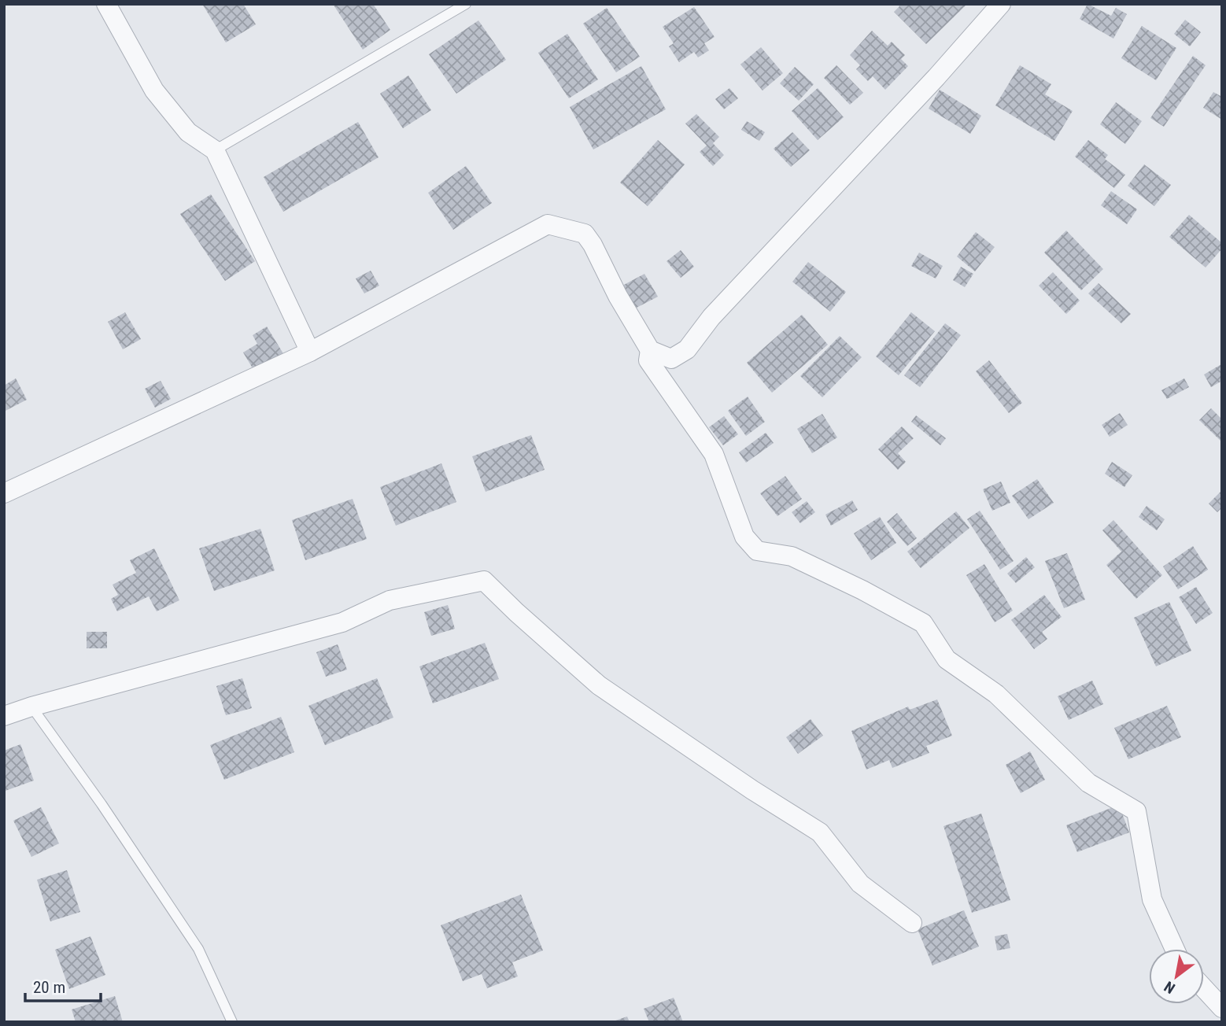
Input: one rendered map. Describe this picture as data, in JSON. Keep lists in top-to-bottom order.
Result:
{
  "scale_bar": "20 m",
  "north": "bottom left"
}
